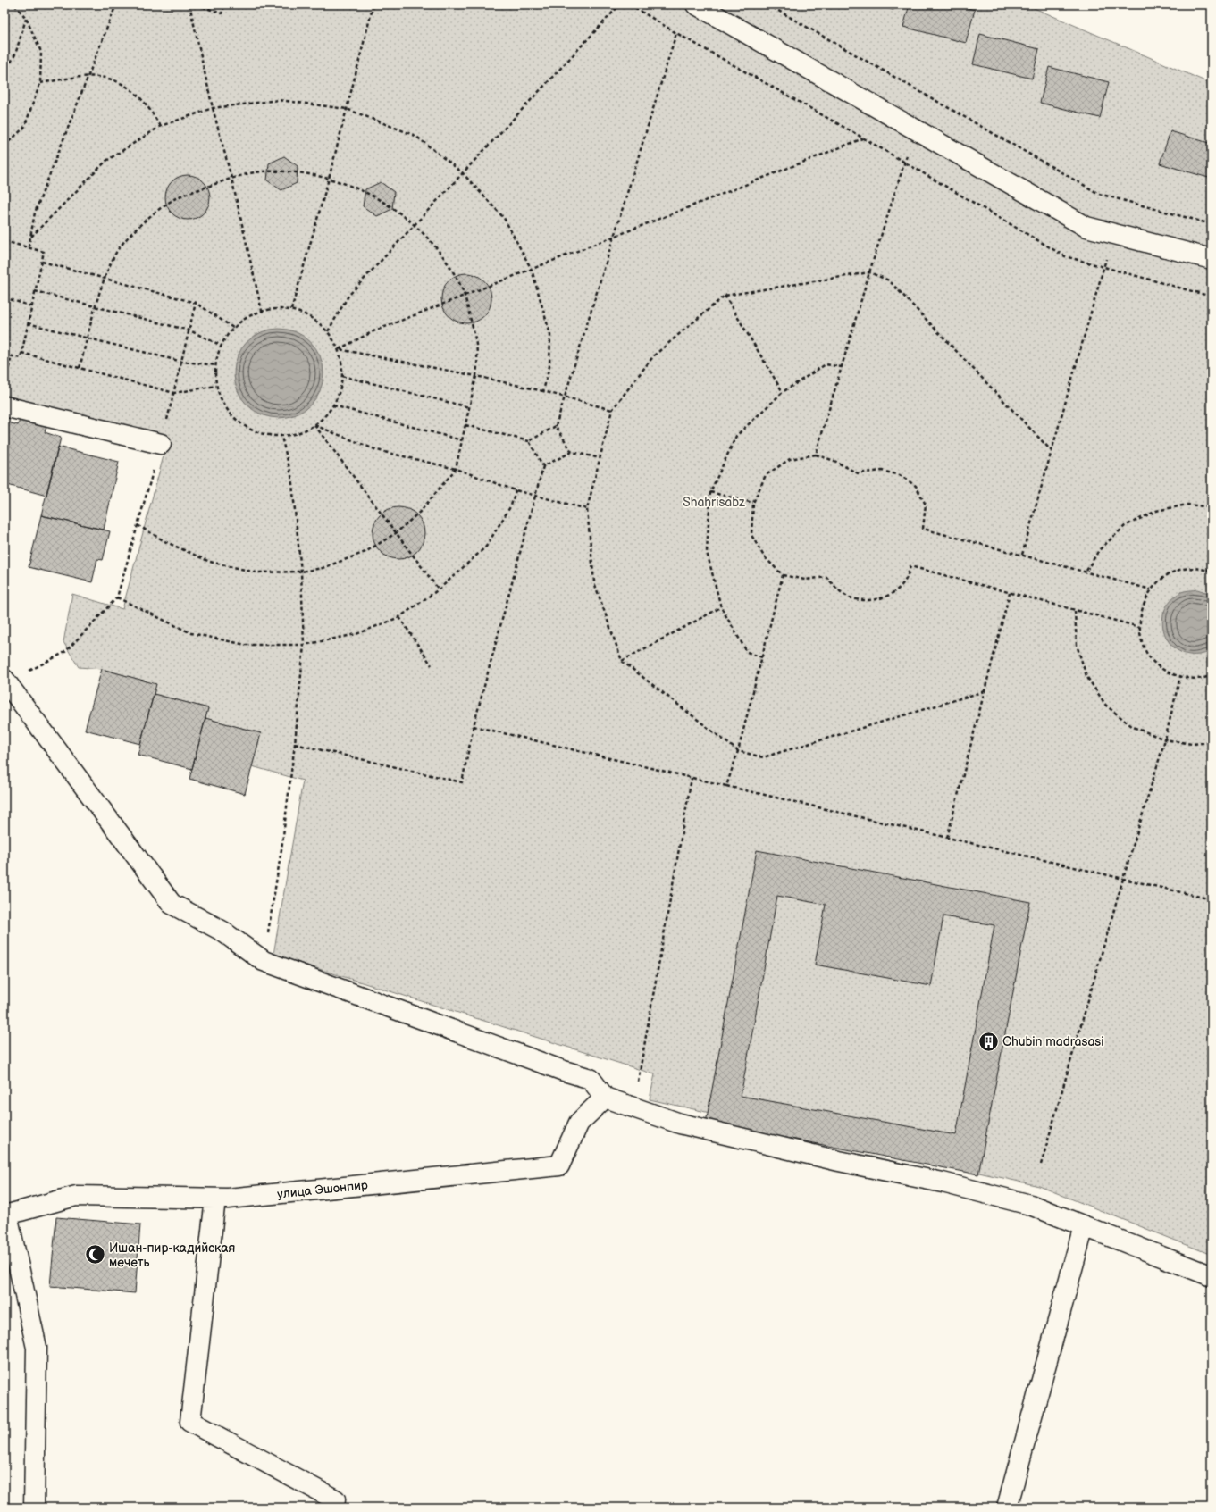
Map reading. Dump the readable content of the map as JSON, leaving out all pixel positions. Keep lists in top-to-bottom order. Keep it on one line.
{"streets":{"street":["улица Эшонпир"]},"parks":["Shahrisabz"],"places":{"building":["Chubin madrasasi"],"mosque":["Ишан-пир-кадийская мечеть"]}}
